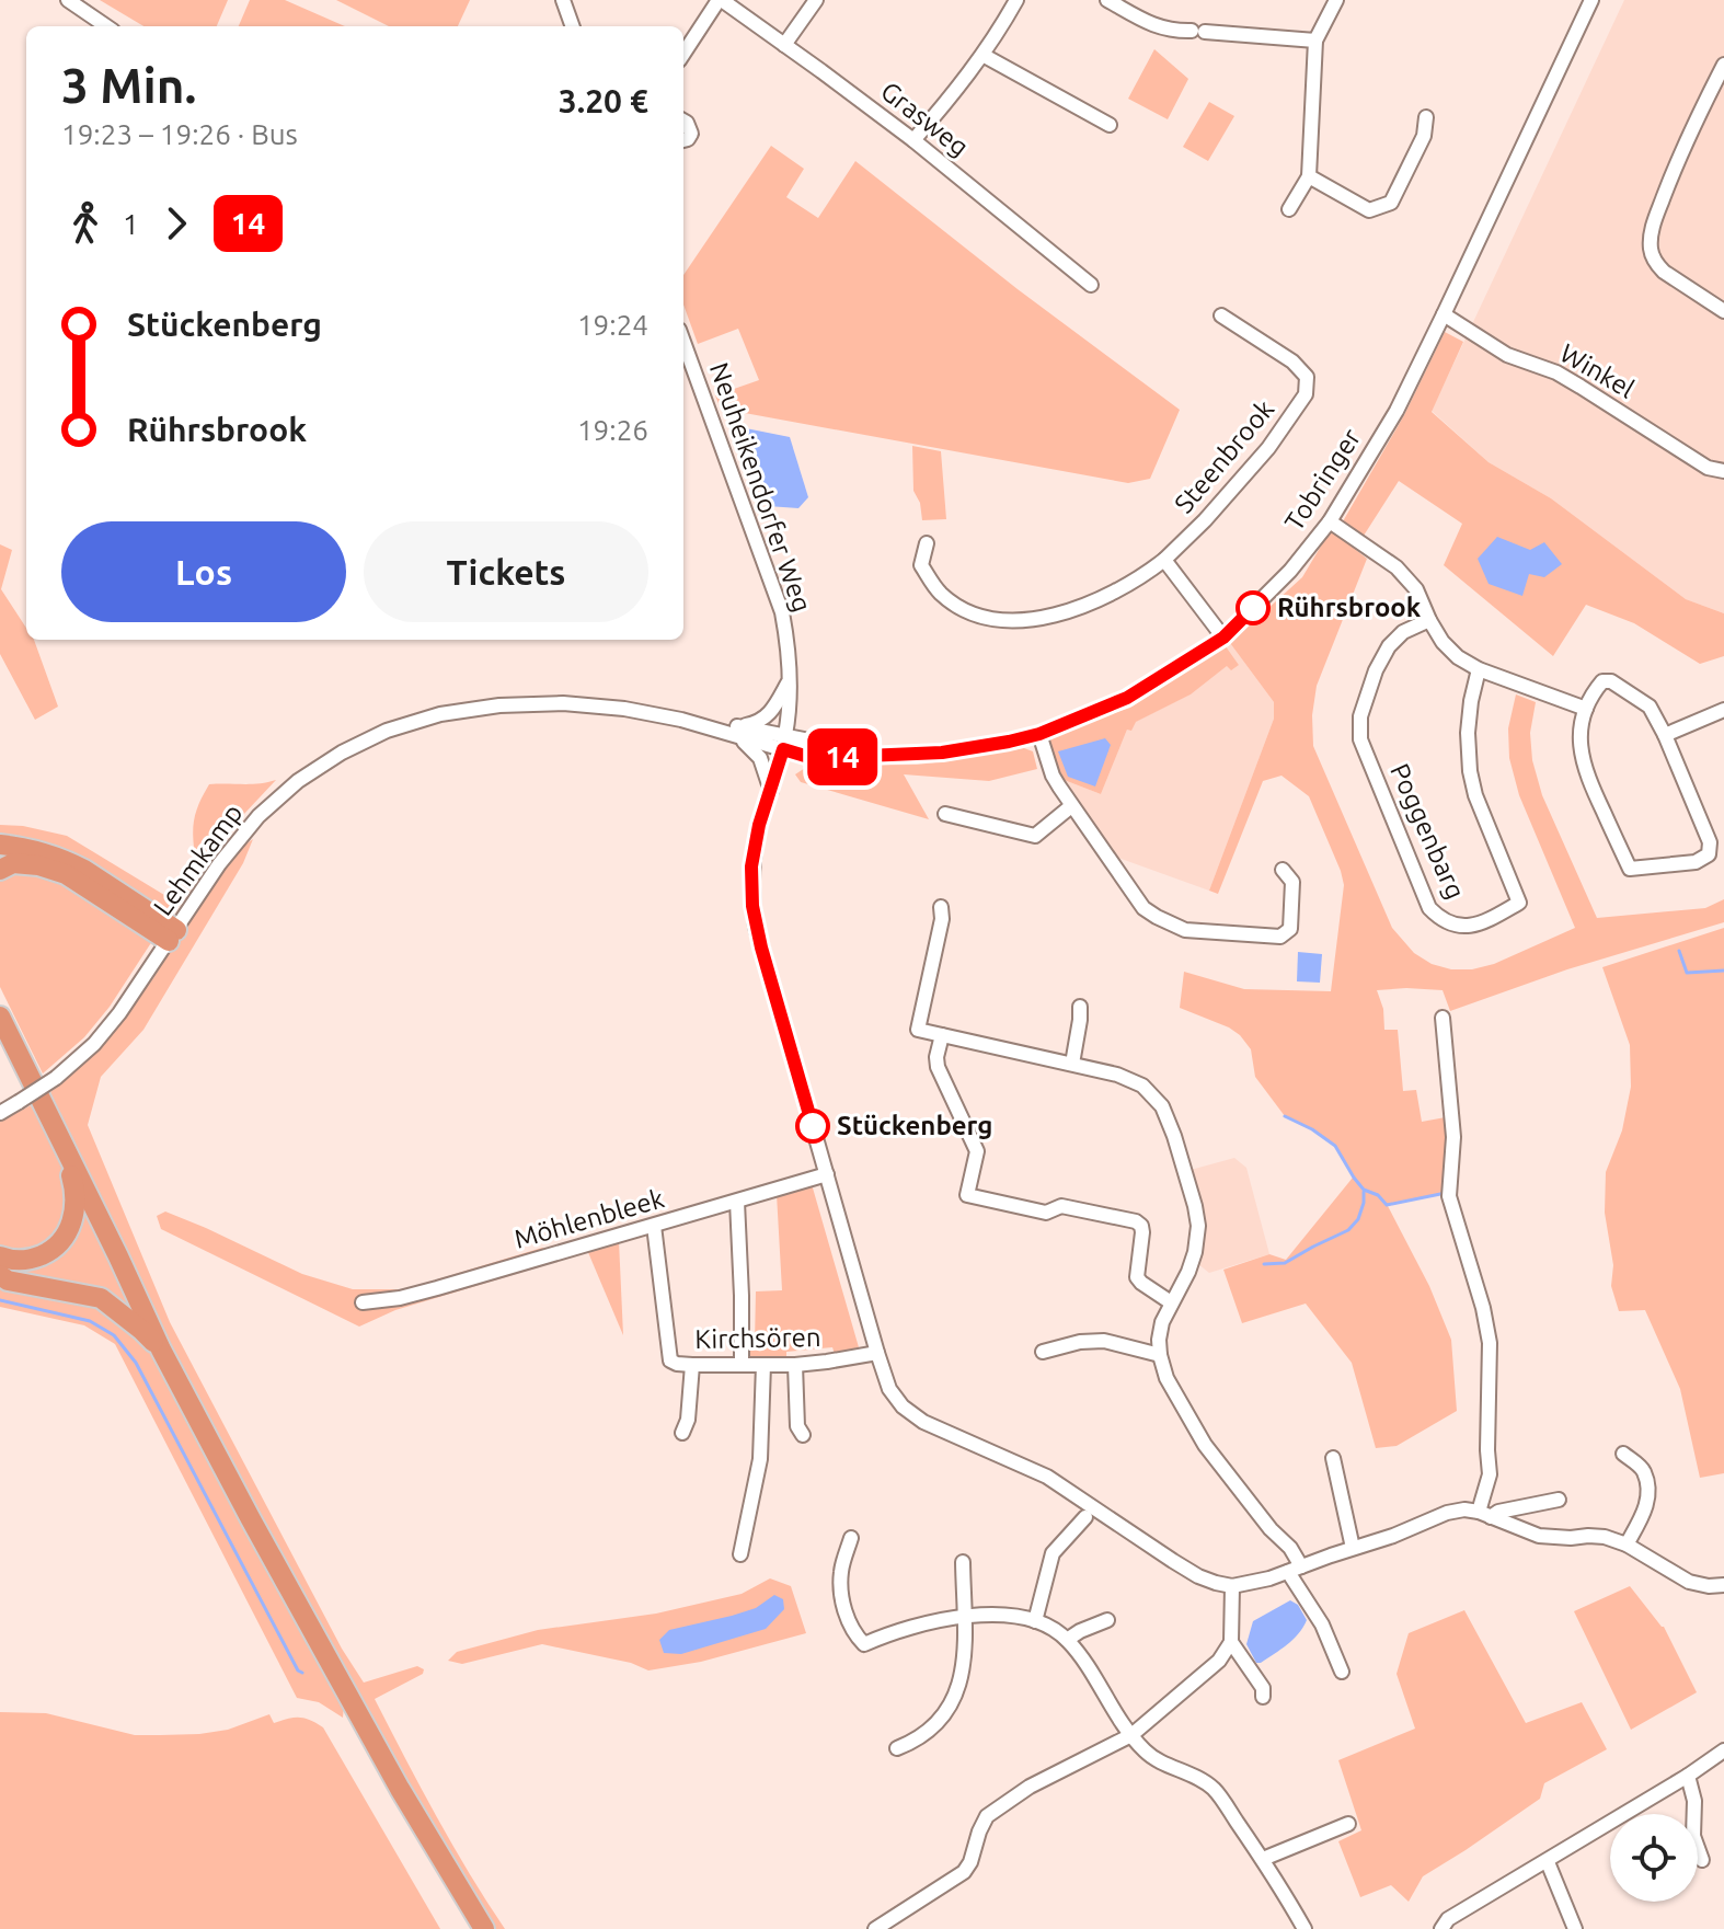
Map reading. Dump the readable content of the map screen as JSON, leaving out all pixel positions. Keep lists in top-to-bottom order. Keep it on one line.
{"streets":{"street":["Grasweg","Winkel","Steenbrook","Tobringer","Neuheikendorfer Weg","Poggenbarg","Lehmkamp","Möhlenbleek","Kirchsören"]},"crossings":[["Winkel","Tobringer"],["Tobringer","Neuheikendorfer Weg"],["Neuheikendorfer Weg","Möhlenbleek"],["Neuheikendorfer Weg","Kirchsören"],["Möhlenbleek","Kirchsören"]],"places":["Rührsbrook","Stückenberg"],"lines":["bus line 14"],"page":{"on_map":"14","heading":["3 Min.","19:23 – 19:26 · Bus","3.20 €"],"legs":["1","14"],"list":[{"name":"Stückenberg","value":"19:24"},{"name":"Rührsbrook","value":"19:26"}],"buttons":["Los","Tickets"]}}
